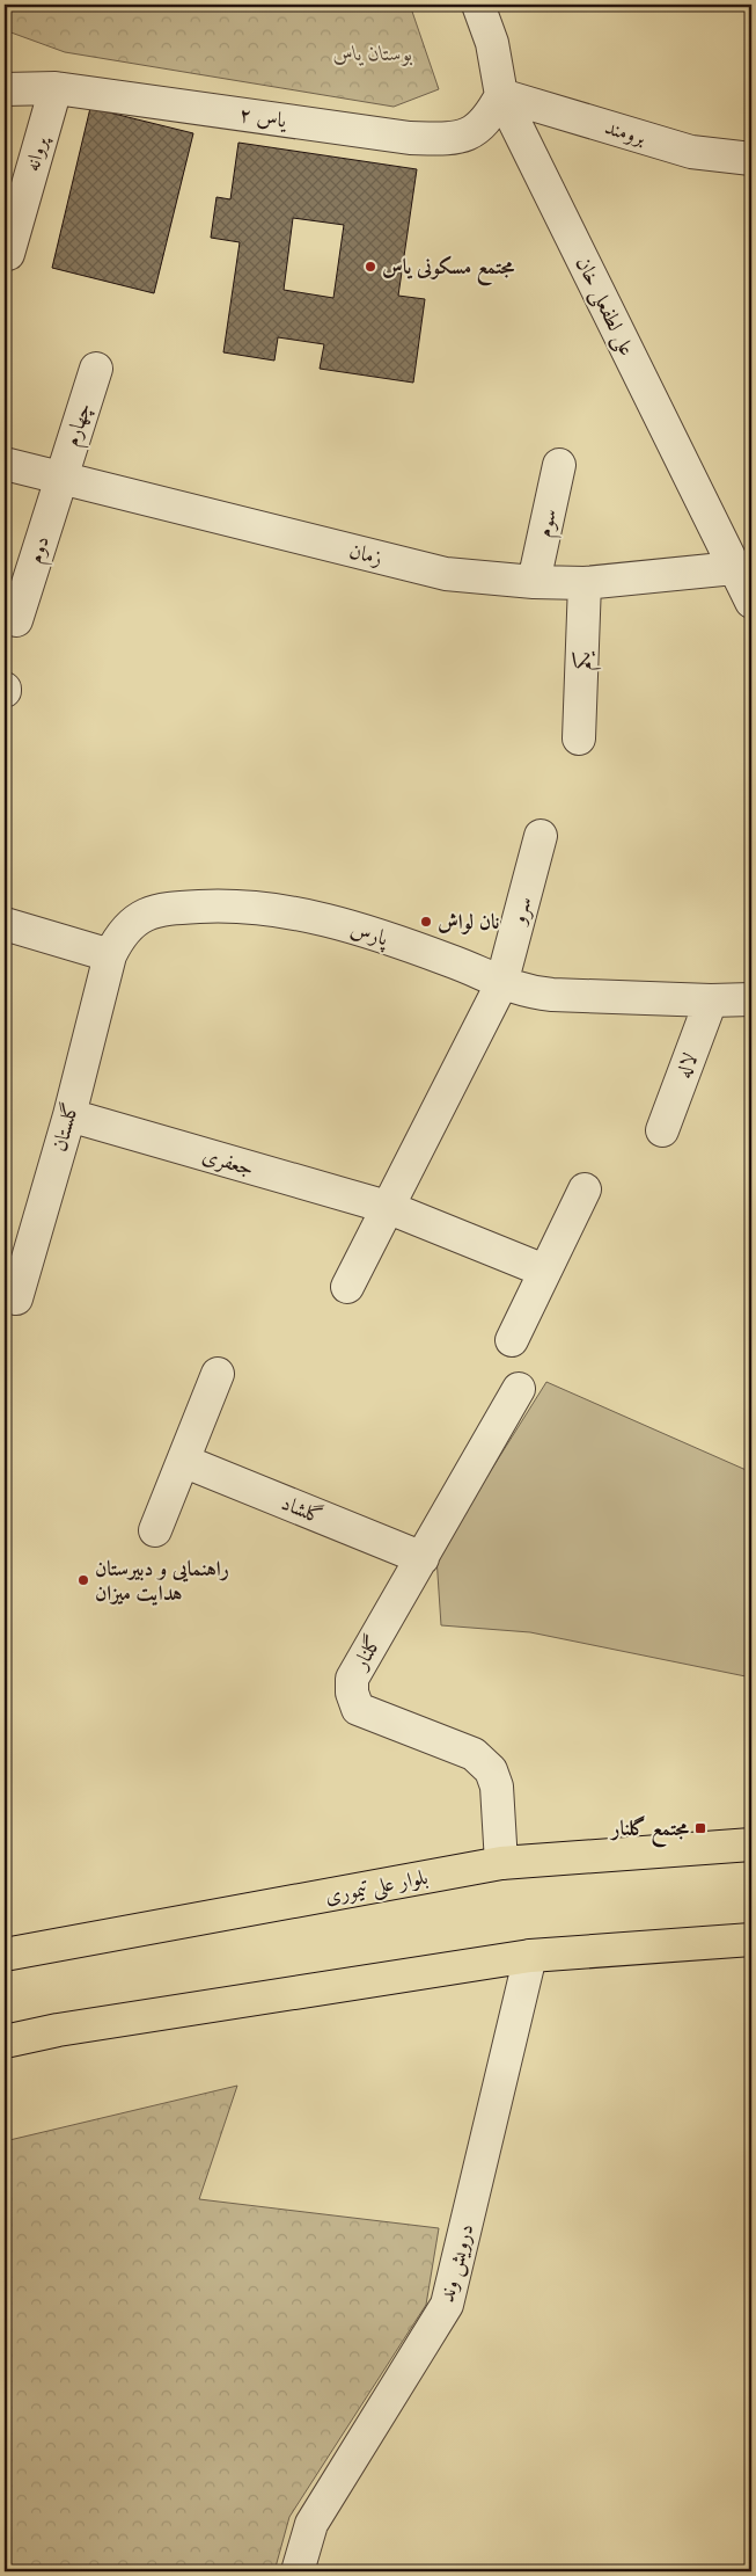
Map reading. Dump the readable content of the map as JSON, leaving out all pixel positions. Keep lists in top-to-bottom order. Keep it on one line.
{"streets":{"main road":["بلوار علی تیموری"],"street":["یاس ۲","برومند","پروانه","علی لطفعلی خان","چهارم","سوم","دوم","زمان","یکم","سرو","پارس","لاله","گلستان","جعفری","گلشاد","گلنار","درویش‌ وند"]},"crossings":[["یاس ۲","برومند"],["یاس ۲","پروانه"],["یاس ۲","علی لطفعلی خان"],["برومند","علی لطفعلی خان"],["علی لطفعلی خان","زمان"],["چهارم","دوم"],["چهارم","زمان"],["سوم","زمان"],["دوم","زمان"],["زمان","یکم"],["سرو","پارس"],["پارس","لاله"],["پارس","گلستان"],["گلستان","جعفری"],["گلشاد","گلنار"],["گلنار","بلوار علی تیموری"]],"parks":["بوستان یاس"],"places":{"other":["مجتمع مسکونی یاس","نان لواش","راهنمایی و دبیرستان هدایت میزان"],"transit":["مجتمع گلنار"]}}
